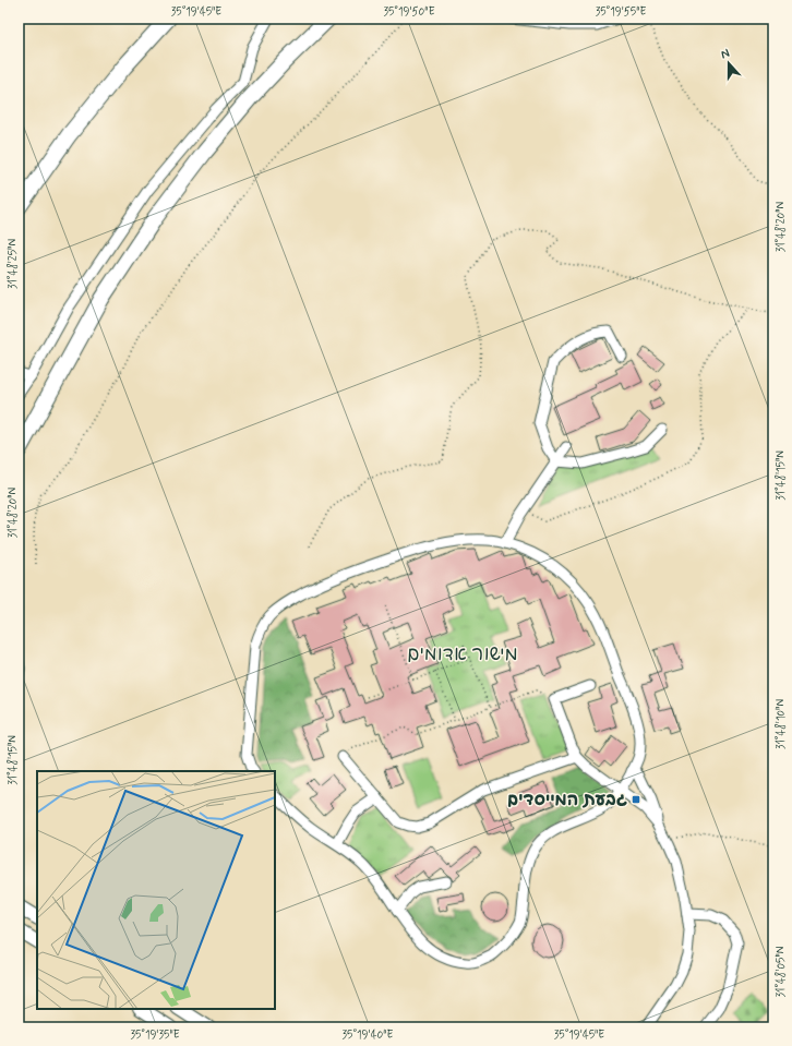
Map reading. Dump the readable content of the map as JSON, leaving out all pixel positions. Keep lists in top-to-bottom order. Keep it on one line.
{"districts":["מישור אדומים"],"places":{"transit":["גבעת המייסדים"]},"north":"top","coordinates":["35°19'45\"E","35°19'50\"E","35°19'55\"E","31°48'20\"N","31°48'25\"N","31°48'15\"N","31°48'10\"N","31°48'05\"N","35°19'35\"E","35°19'40\"E"]}
